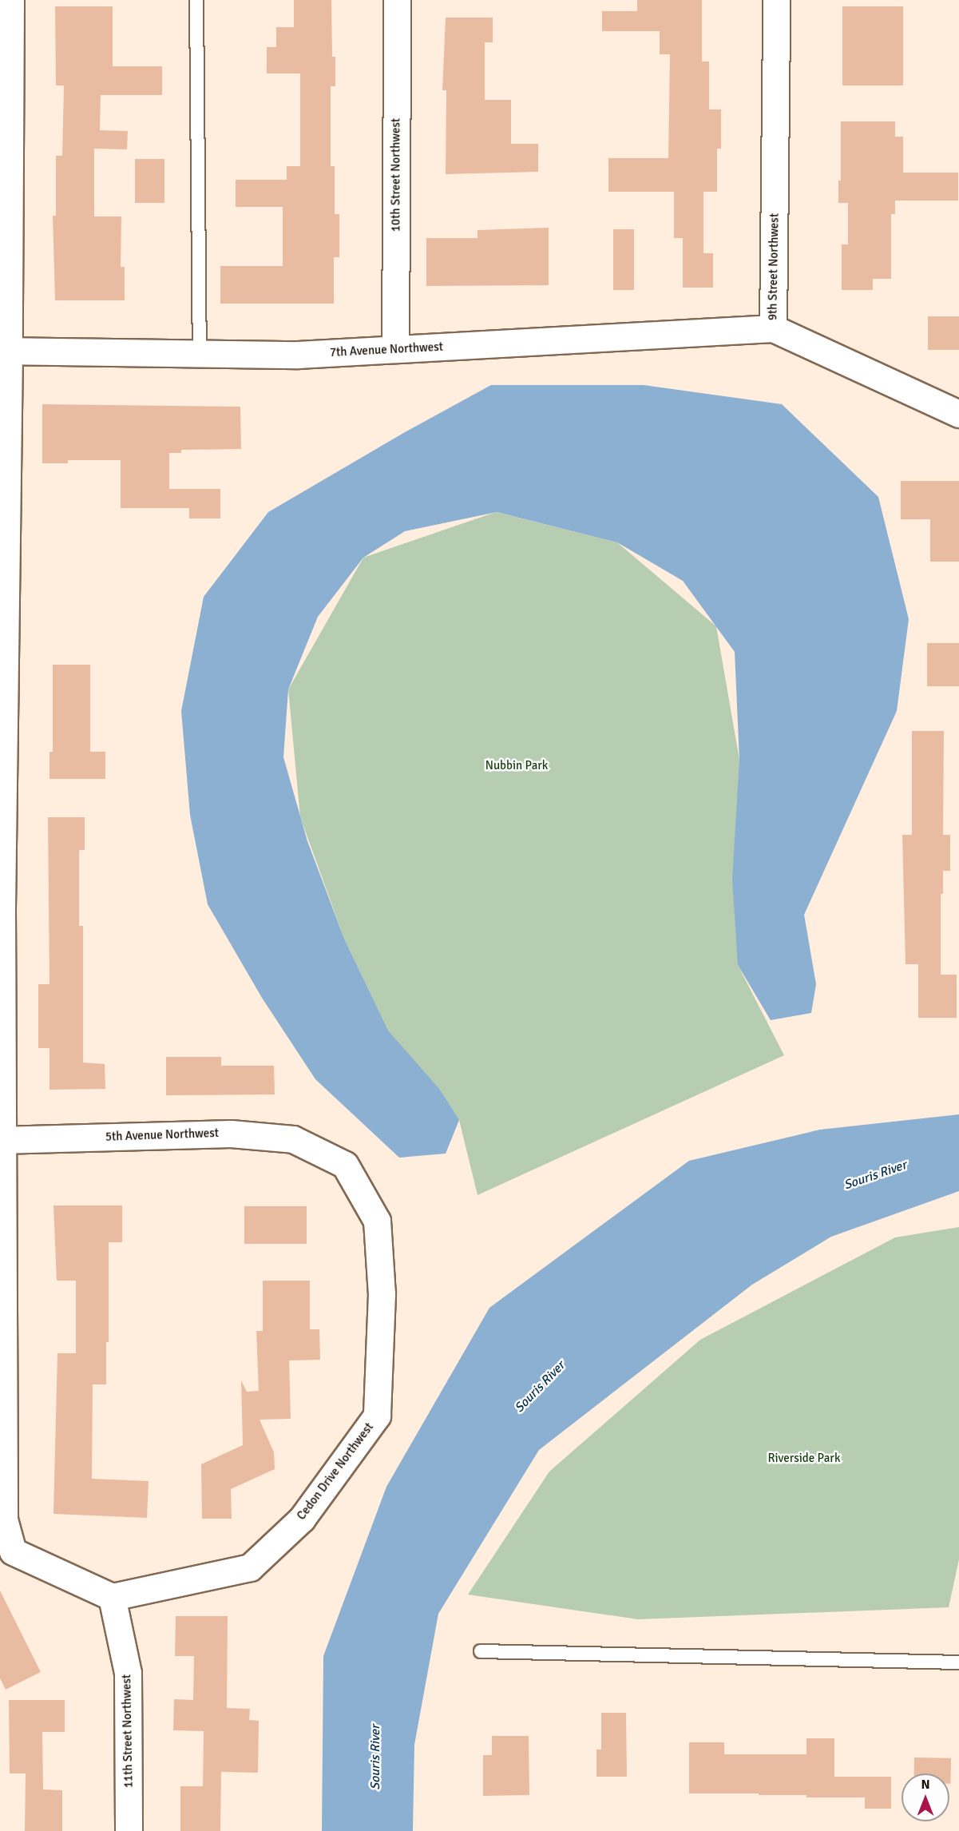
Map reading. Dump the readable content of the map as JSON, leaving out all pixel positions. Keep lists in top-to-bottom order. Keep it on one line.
{"streets":{"street":["10th Street Northwest","9th Street Northwest","7th Avenue Northwest","5th Avenue Northwest","Cedon Drive Northwest","11th Street Northwest"]},"crossings":[["10th Street Northwest","7th Avenue Northwest"],["9th Street Northwest","7th Avenue Northwest"],["5th Avenue Northwest","Cedon Drive Northwest"],["Cedon Drive Northwest","11th Street Northwest"]],"water":["Souris River"],"parks":["Nubbin Park","Riverside Park"],"north":"top"}
